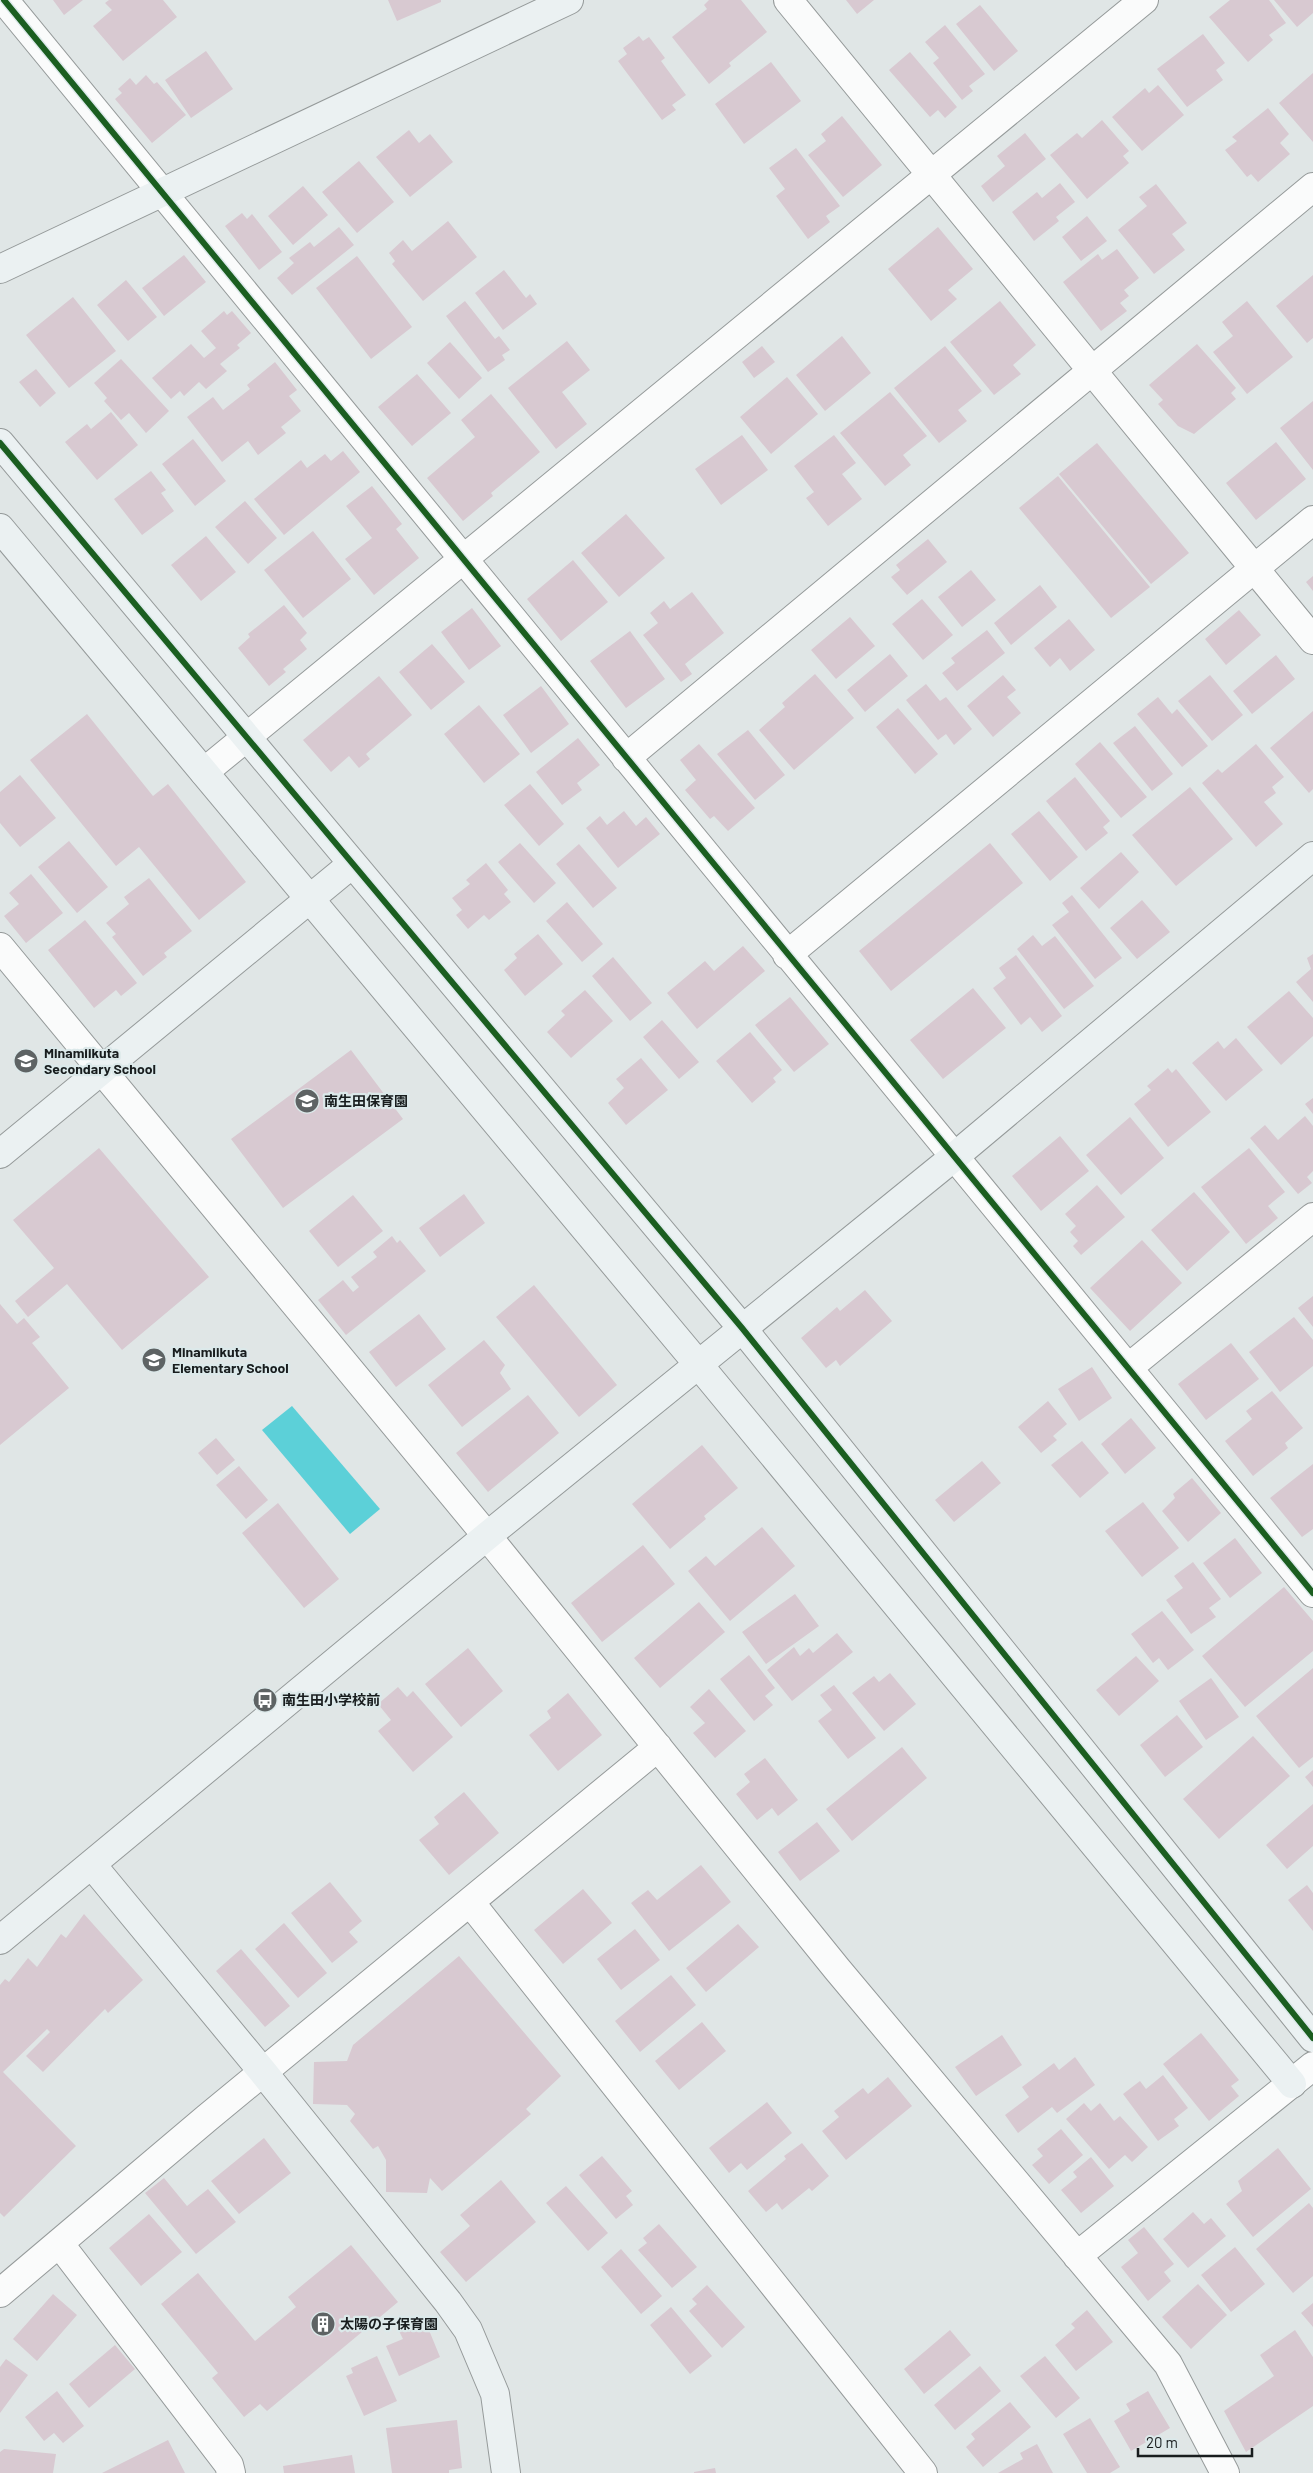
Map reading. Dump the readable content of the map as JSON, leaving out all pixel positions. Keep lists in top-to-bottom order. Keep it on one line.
{"places":{"school or university":["Minamiikuta Secondary School","南生田保育園","Minamiikuta Elementary School"],"bus stop":["南生田小学校前"],"building":["太陽の子保育園"]},"scale_bar":"20 m"}
